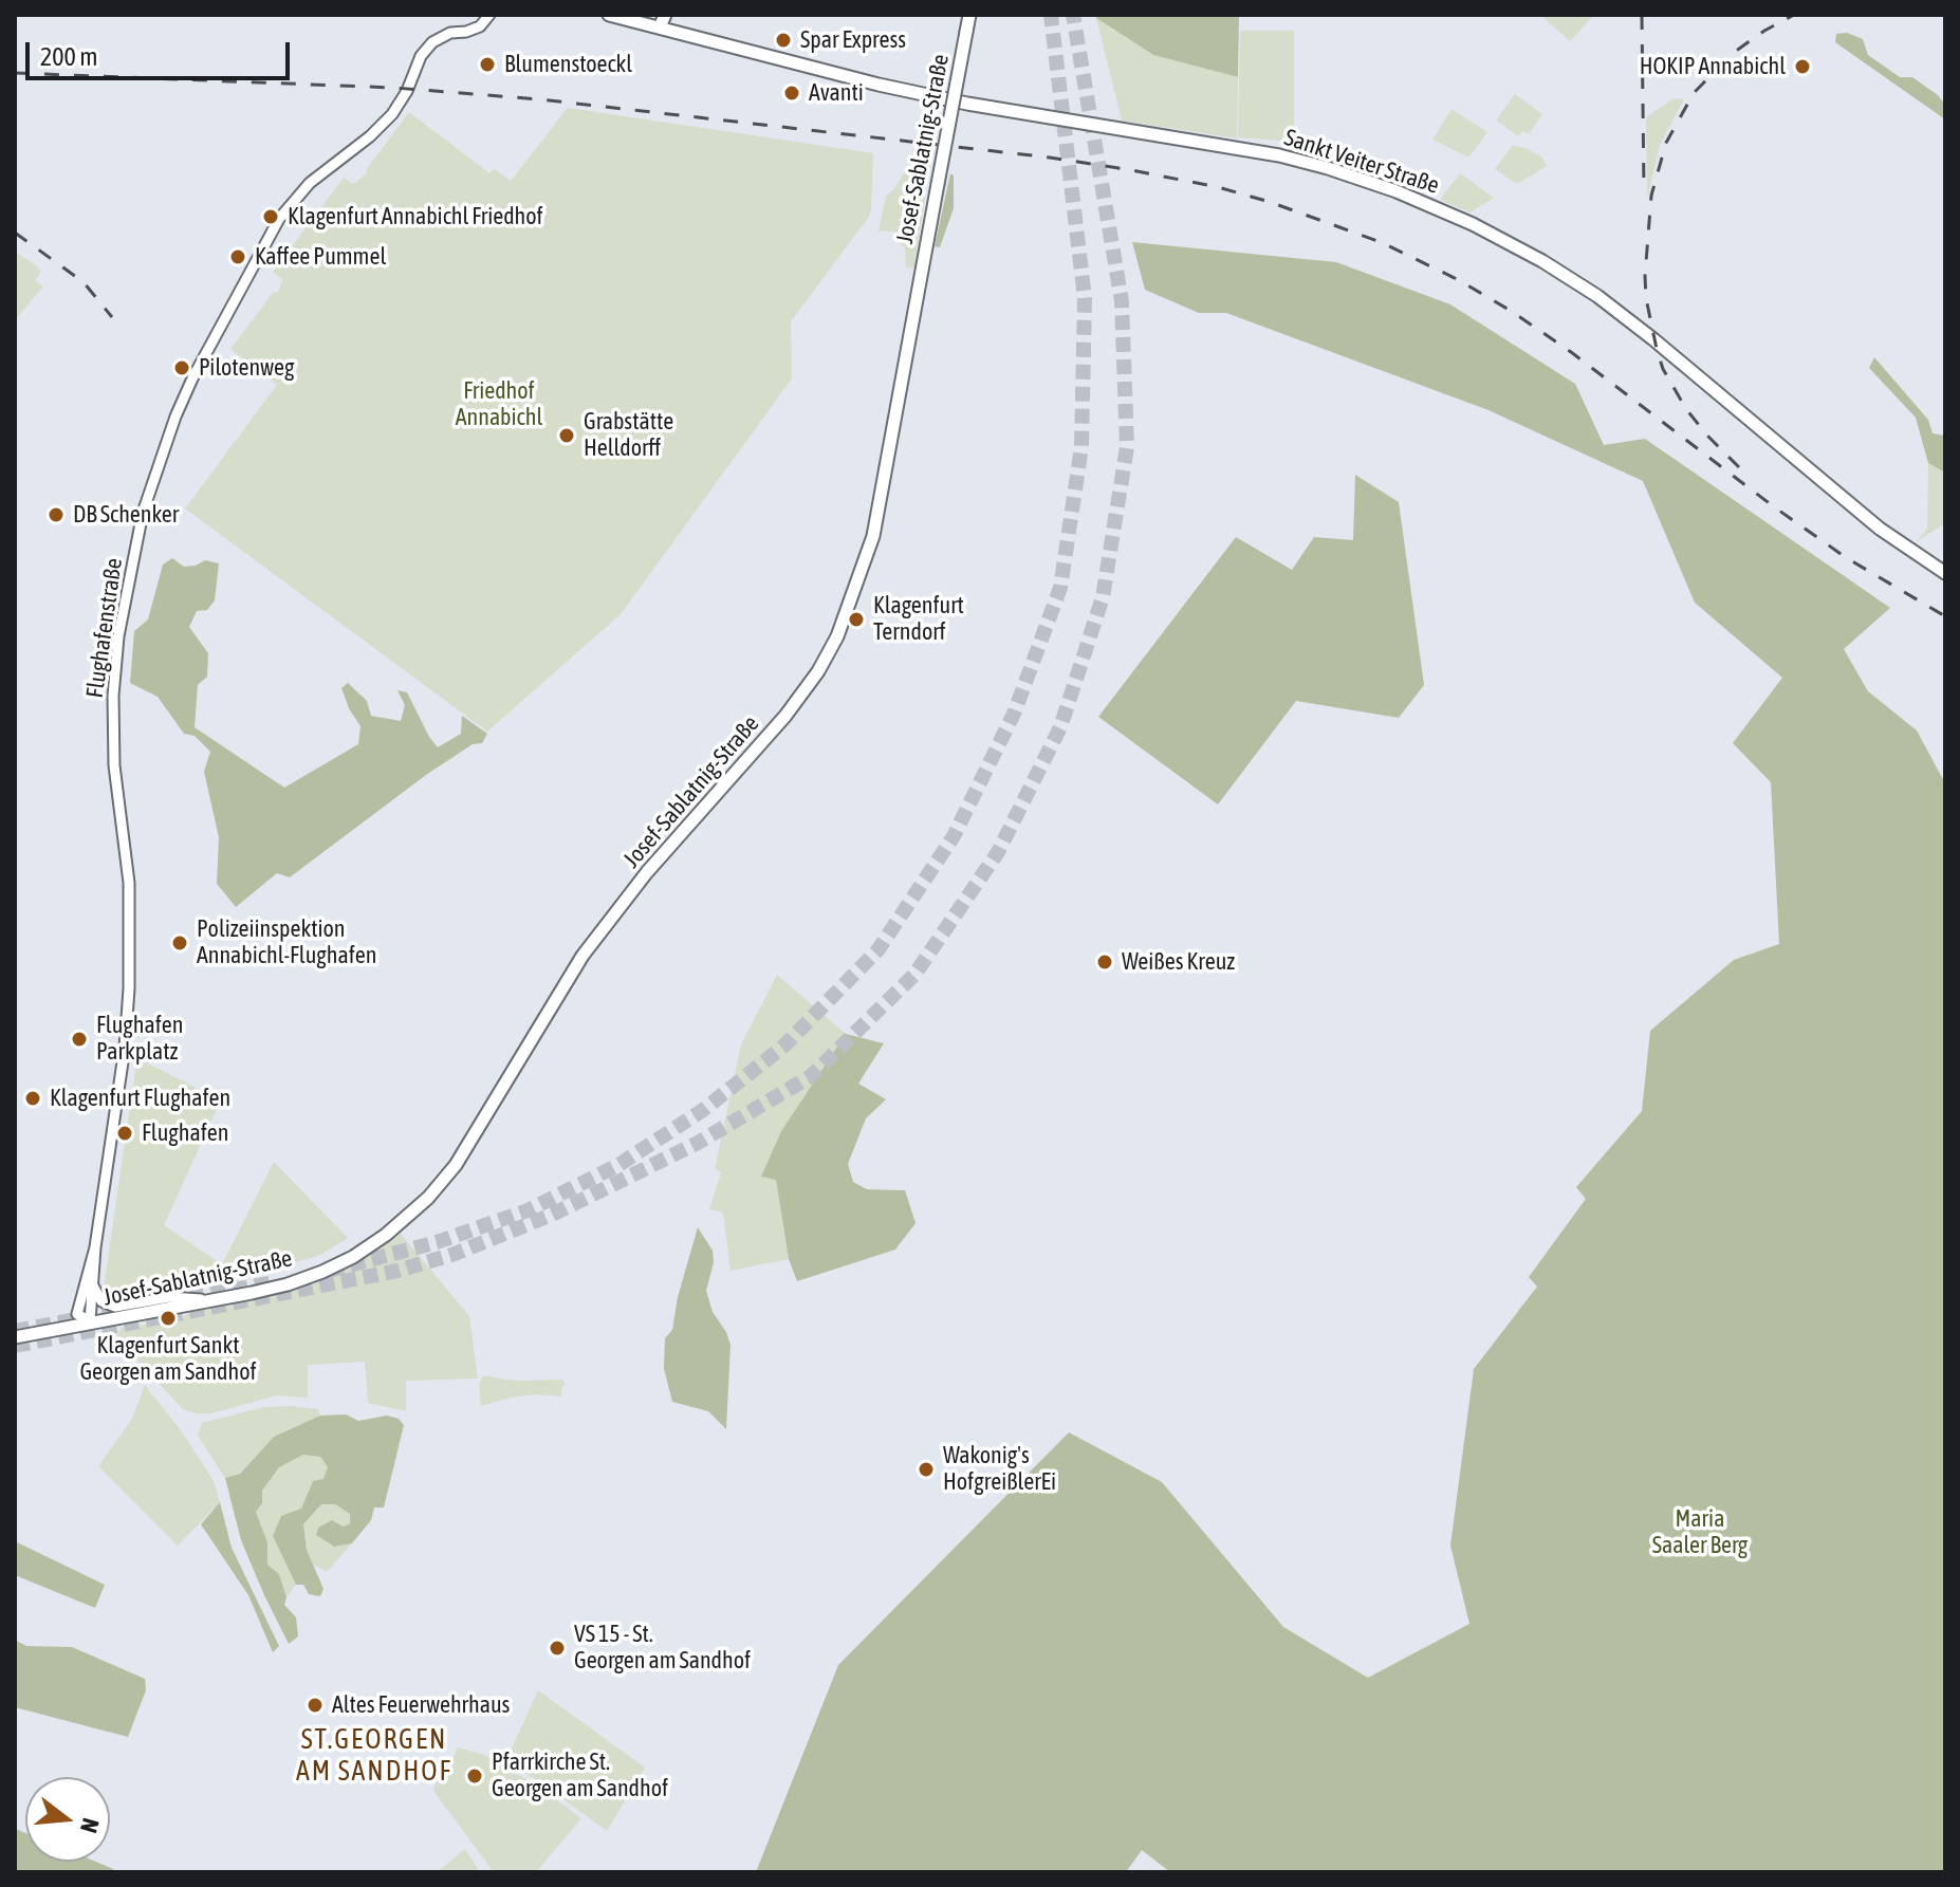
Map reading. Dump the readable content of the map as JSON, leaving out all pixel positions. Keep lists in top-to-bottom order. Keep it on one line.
{"streets":{"main road":["Josef-Sablatnig-Straße","Sankt Veiter Straße"],"street":["Flughafenstraße"]},"crossings":[["Josef-Sablatnig-Straße","Flughafenstraße"]],"districts":["ST.GEORGEN AM SANDHOF"],"parks":["Friedhof Annabichl","Maria Saaler Berg"],"places":["Spar Express","Blumenstoeckl","HOKIP Annabichl","Avanti","Klagenfurt Annabichl Friedhof","Kaffee Pummel","Pilotenweg","Grabstätte Helldorff","DB Schenker","Klagenfurt Terndorf","Polizeiinspektion Annabichl-Flughafen","Weißes Kreuz","Flughafen Parkplatz","Klagenfurt Flughafen","Flughafen","Klagenfurt Sankt Georgen am Sandhof","Wakonig's HofgreißlerEi","VS 15 - St. Georgen am Sandhof","Altes Feuerwehrhaus","Pfarrkirche St. Georgen am Sandhof"],"scale_bar":"200 m","north":"right"}
